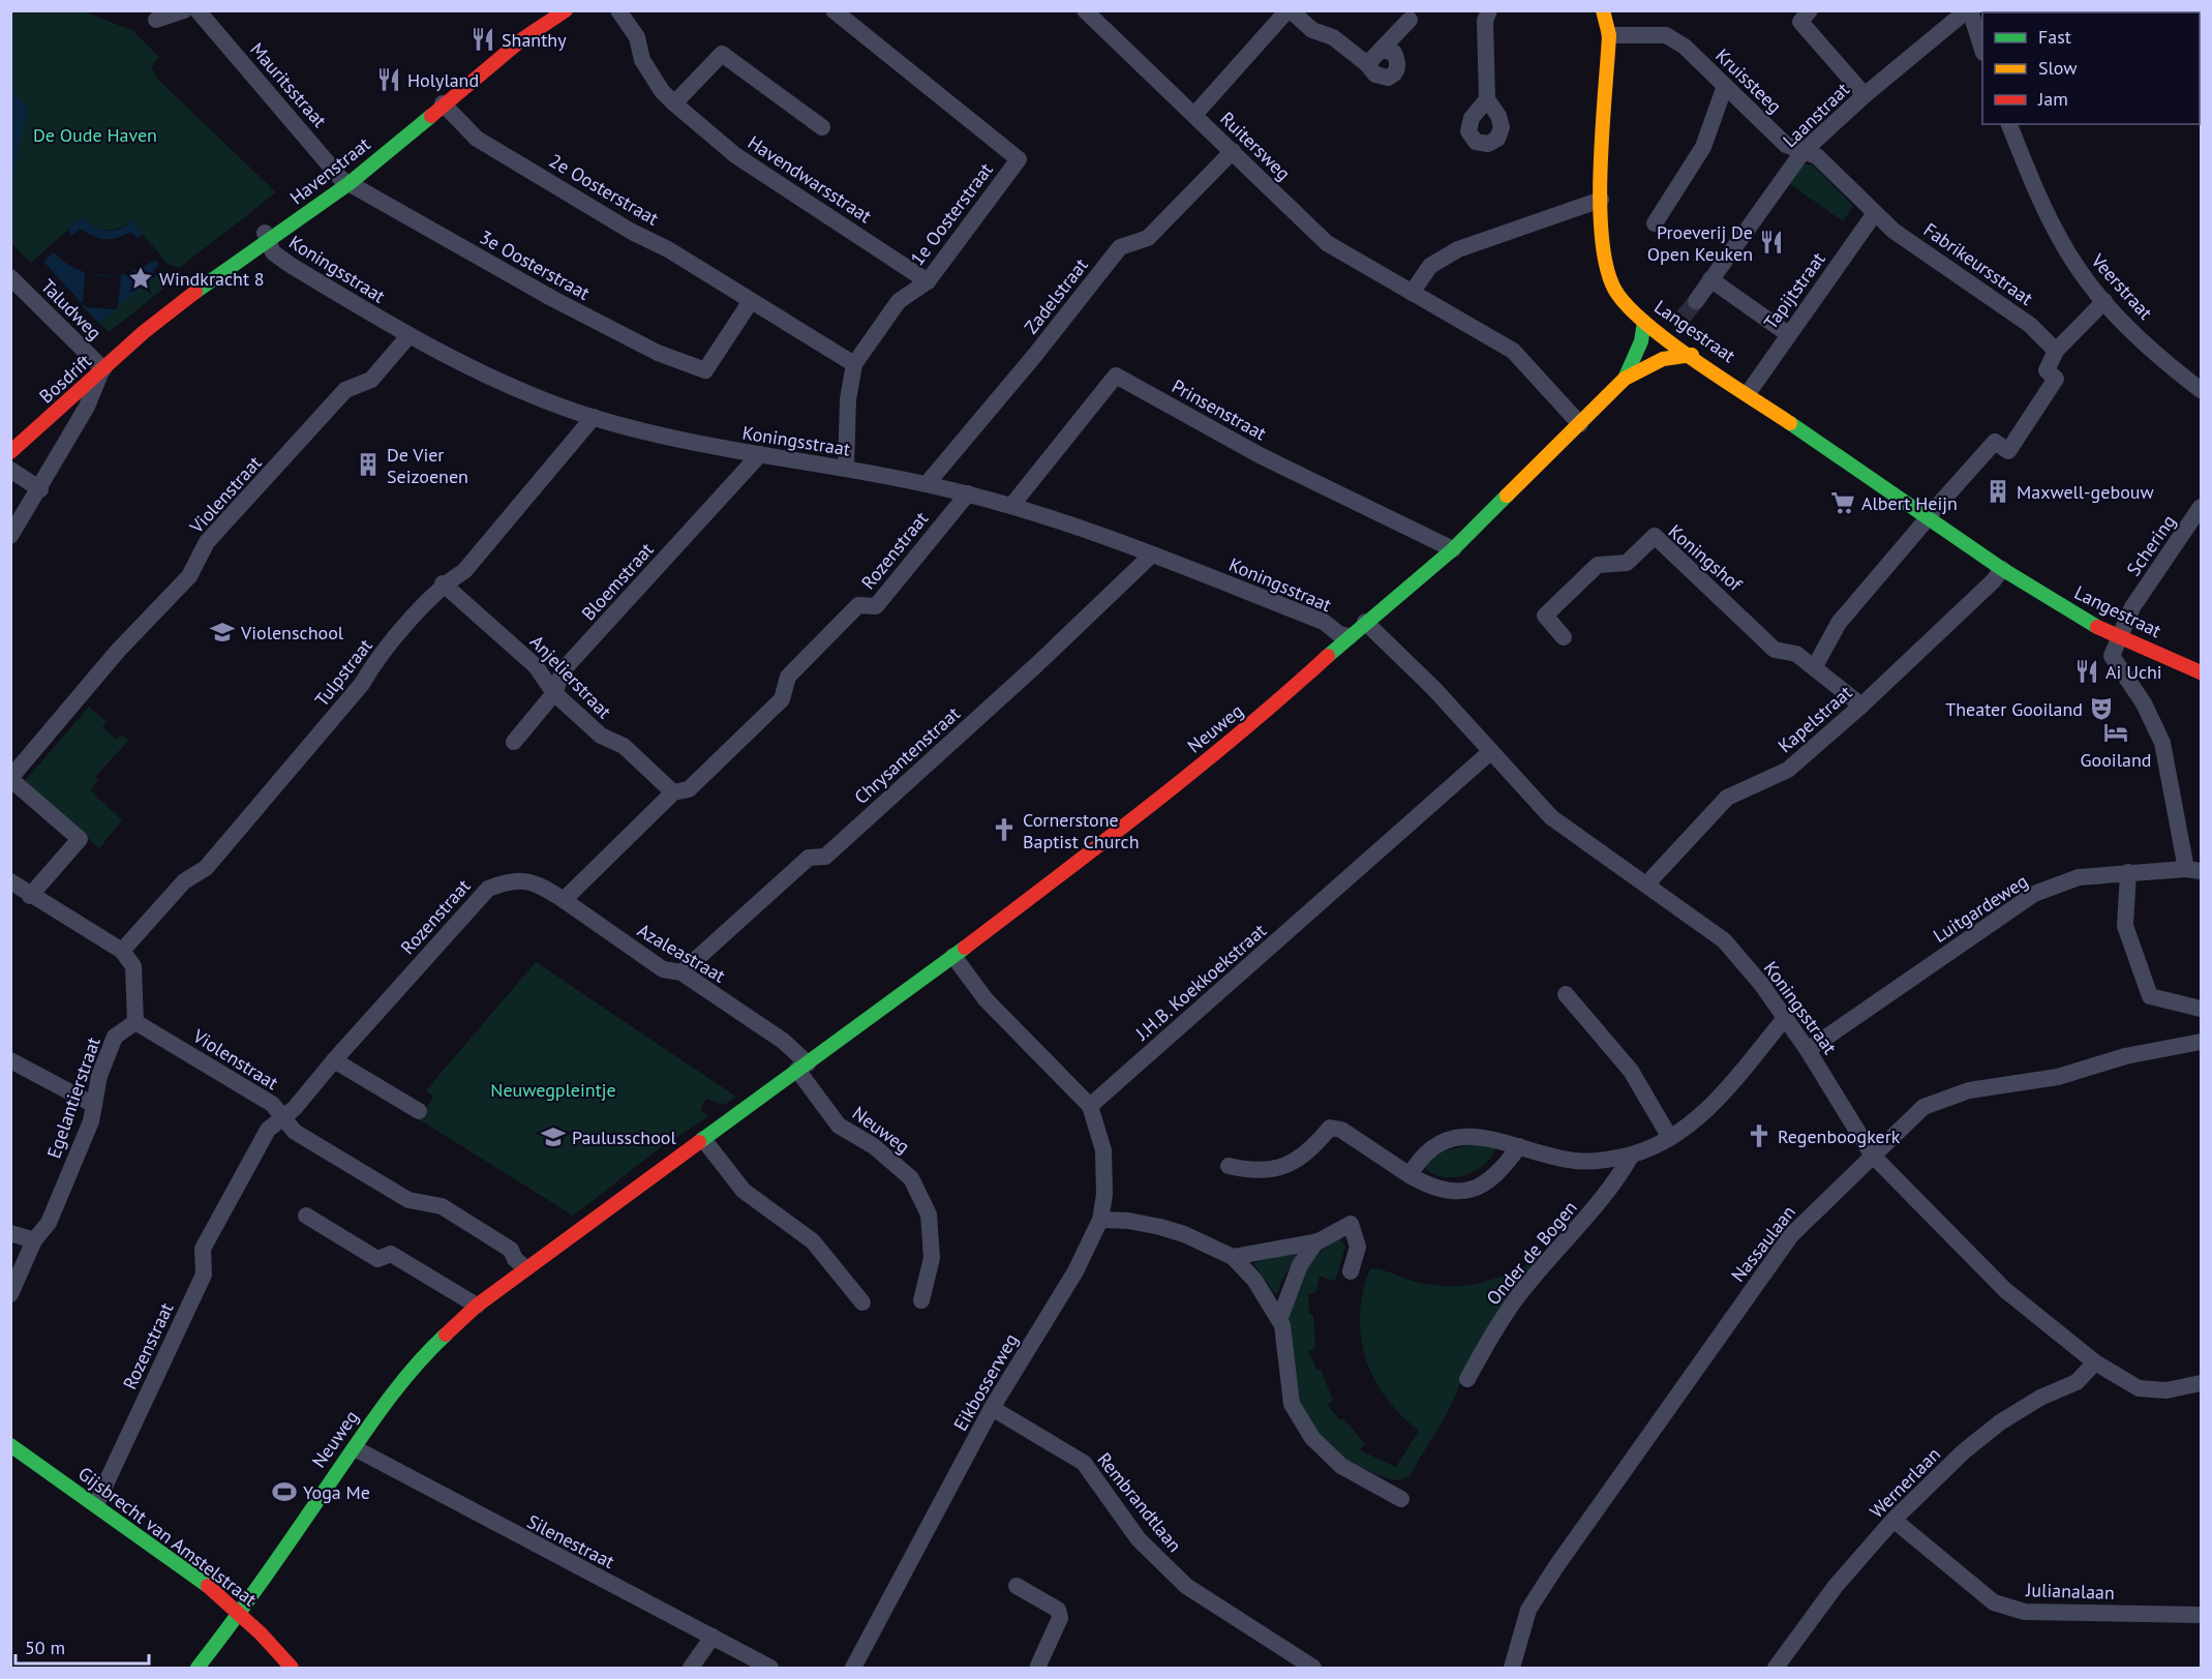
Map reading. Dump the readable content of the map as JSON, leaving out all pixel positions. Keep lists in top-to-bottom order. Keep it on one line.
{"streets":{"street":["Kruissteeg","Mauritsstraat","Laanstraat","Ruitersweg","Havenstraat","Havendwarsstraat","2e Oosterstraat","1e Oosterstraat","Fabrikeursstraat","3e Oosterstraat","Koningsstraat","Veerstraat","Tapijtstraat","Zadelstraat","Taludweg","Langestraat","Bosdrift","Prinsenstraat","Violenstraat","Schering","Rozenstraat","Koningshof","Bloemstraat","Tulpstraat","Anjelierstraat","Kapelstraat","Neuweg","Chrysantenstraat","Luitgardeweg","Azaleastraat","J.H.B. Koekkoekstraat","Egelantierstraat","Nassaulaan","Onder de Bogen","Eikbosserweg","Wernerlaan","Rembrandtlaan","Gijsbrecht van Amstelstraat","Silenestraat","Julianalaan"]},"crossings":[["Kruissteeg","Laanstraat"],["Kruissteeg","Fabrikeursstraat"],["Kruissteeg","Tapijtstraat"],["Kruissteeg","Langestraat"],["Mauritsstraat","Havenstraat"],["Mauritsstraat","3e Oosterstraat"],["Ruitersweg","Zadelstraat"],["Ruitersweg","Neuweg"],["Havenstraat","2e Oosterstraat"],["Havenstraat","3e Oosterstraat"],["Havenstraat","Koningsstraat"],["Havenstraat","Taludweg"],["Havenstraat","Bosdrift"],["Havendwarsstraat","1e Oosterstraat"],["2e Oosterstraat","1e Oosterstraat"],["2e Oosterstraat","3e Oosterstraat"],["1e Oosterstraat","Koningsstraat"],["Fabrikeursstraat","Tapijtstraat"],["Koningsstraat","Zadelstraat"],["Koningsstraat","Prinsenstraat"],["Koningsstraat","Violenstraat"],["Koningsstraat","Rozenstraat"],["Koningsstraat","Bloemstraat"],["Koningsstraat","Tulpstraat"],["Koningsstraat","Kapelstraat"],["Koningsstraat","Neuweg"],["Koningsstraat","Chrysantenstraat"],["Koningsstraat","Luitgardeweg"],["Koningsstraat","J.H.B. Koekkoekstraat"],["Koningsstraat","Nassaulaan"],["Koningsstraat","Wernerlaan"],["Tapijtstraat","Langestraat"],["Taludweg","Bosdrift"],["Langestraat","Schering"],["Langestraat","Kapelstraat"],["Langestraat","Neuweg"],["Prinsenstraat","Neuweg"],["Violenstraat","Rozenstraat"],["Violenstraat","Neuweg"],["Violenstraat","Egelantierstraat"],["Rozenstraat","Anjelierstraat"],["Rozenstraat","Azaleastraat"],["Rozenstraat","Gijsbrecht van Amstelstraat"],["Koningshof","Kapelstraat"],["Bloemstraat","Anjelierstraat"],["Tulpstraat","Anjelierstraat"],["Neuweg","Azaleastraat"],["Neuweg","Gijsbrecht van Amstelstraat"],["Neuweg","Silenestraat"],["Chrysantenstraat","Azaleastraat"],["J.H.B. Koekkoekstraat","Eikbosserweg"],["Eikbosserweg","Rembrandtlaan"],["Wernerlaan","Julianalaan"]],"parks":["De Oude Haven","Neuwegpleintje"],"places":{"restaurant":["Shanthy","Holyland","Proeverij De Open Keuken","Ai Uchi"],"place":["Windkracht 8"],"building":["De Vier Seizoenen","Maxwell-gebouw"],"supermarket":["Albert Heijn"],"school or university":["Violenschool","Paulusschool"],"theatre":["Theater Gooiland"],"hotel":["Gooiland"],"church":["Cornerstone Baptist Church","Regenboogkerk"],"sports":["Yoga Me"]},"legend":["Fast","Slow","Jam"],"scale_bar":"50 m"}
